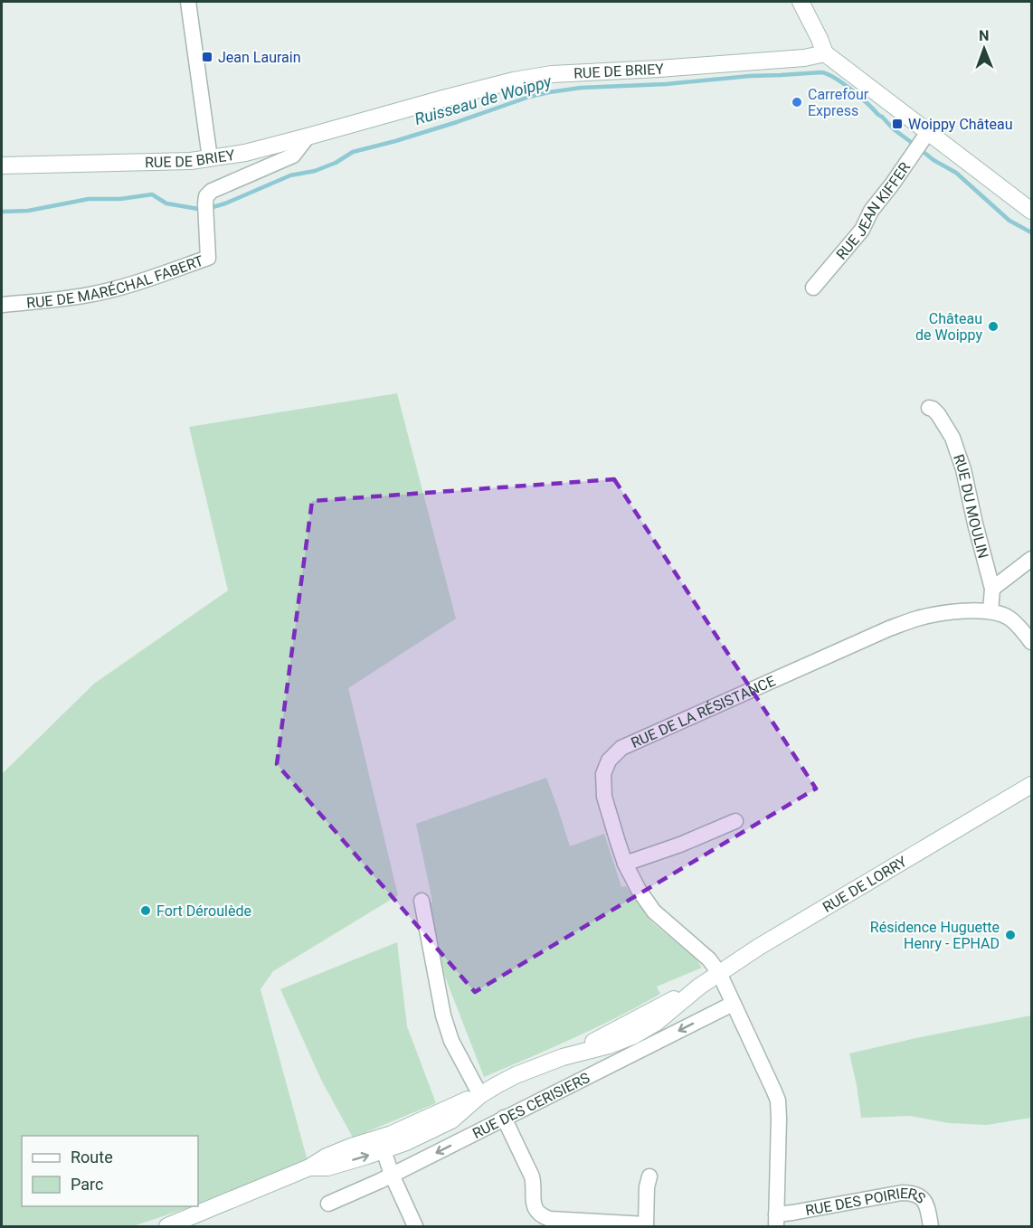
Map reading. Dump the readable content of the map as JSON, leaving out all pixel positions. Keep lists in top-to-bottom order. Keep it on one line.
{"streets":{"street":["RUE DE BRIEY","RUE JEAN KIFFER","RUE DE MARÉCHAL FABERT","RUE DU MOULIN","RUE DE LA RÉSISTANCE","RUE DE LORRY","RUE DES CERISIERS","RUE DES POIRIERS"]},"crossings":[["RUE DE BRIEY","RUE DE MARÉCHAL FABERT"],["RUE DU MOULIN","RUE DE LA RÉSISTANCE"],["RUE DE LA RÉSISTANCE","RUE DE LORRY"],["RUE DE LA RÉSISTANCE","RUE DES CERISIERS"],["RUE DE LA RÉSISTANCE","RUE DES POIRIERS"]],"one_way":["RUE DES CERISIERS"],"water":["Ruisseau de Woippy"],"places":{"transit":["Jean Laurain","Woippy Château"],"other":["Carrefour Express","Château de Woippy","Fort Déroulède","Résidence Huguette Henry - EPHAD"]},"legend":["Route","Parc"],"north":"top"}
